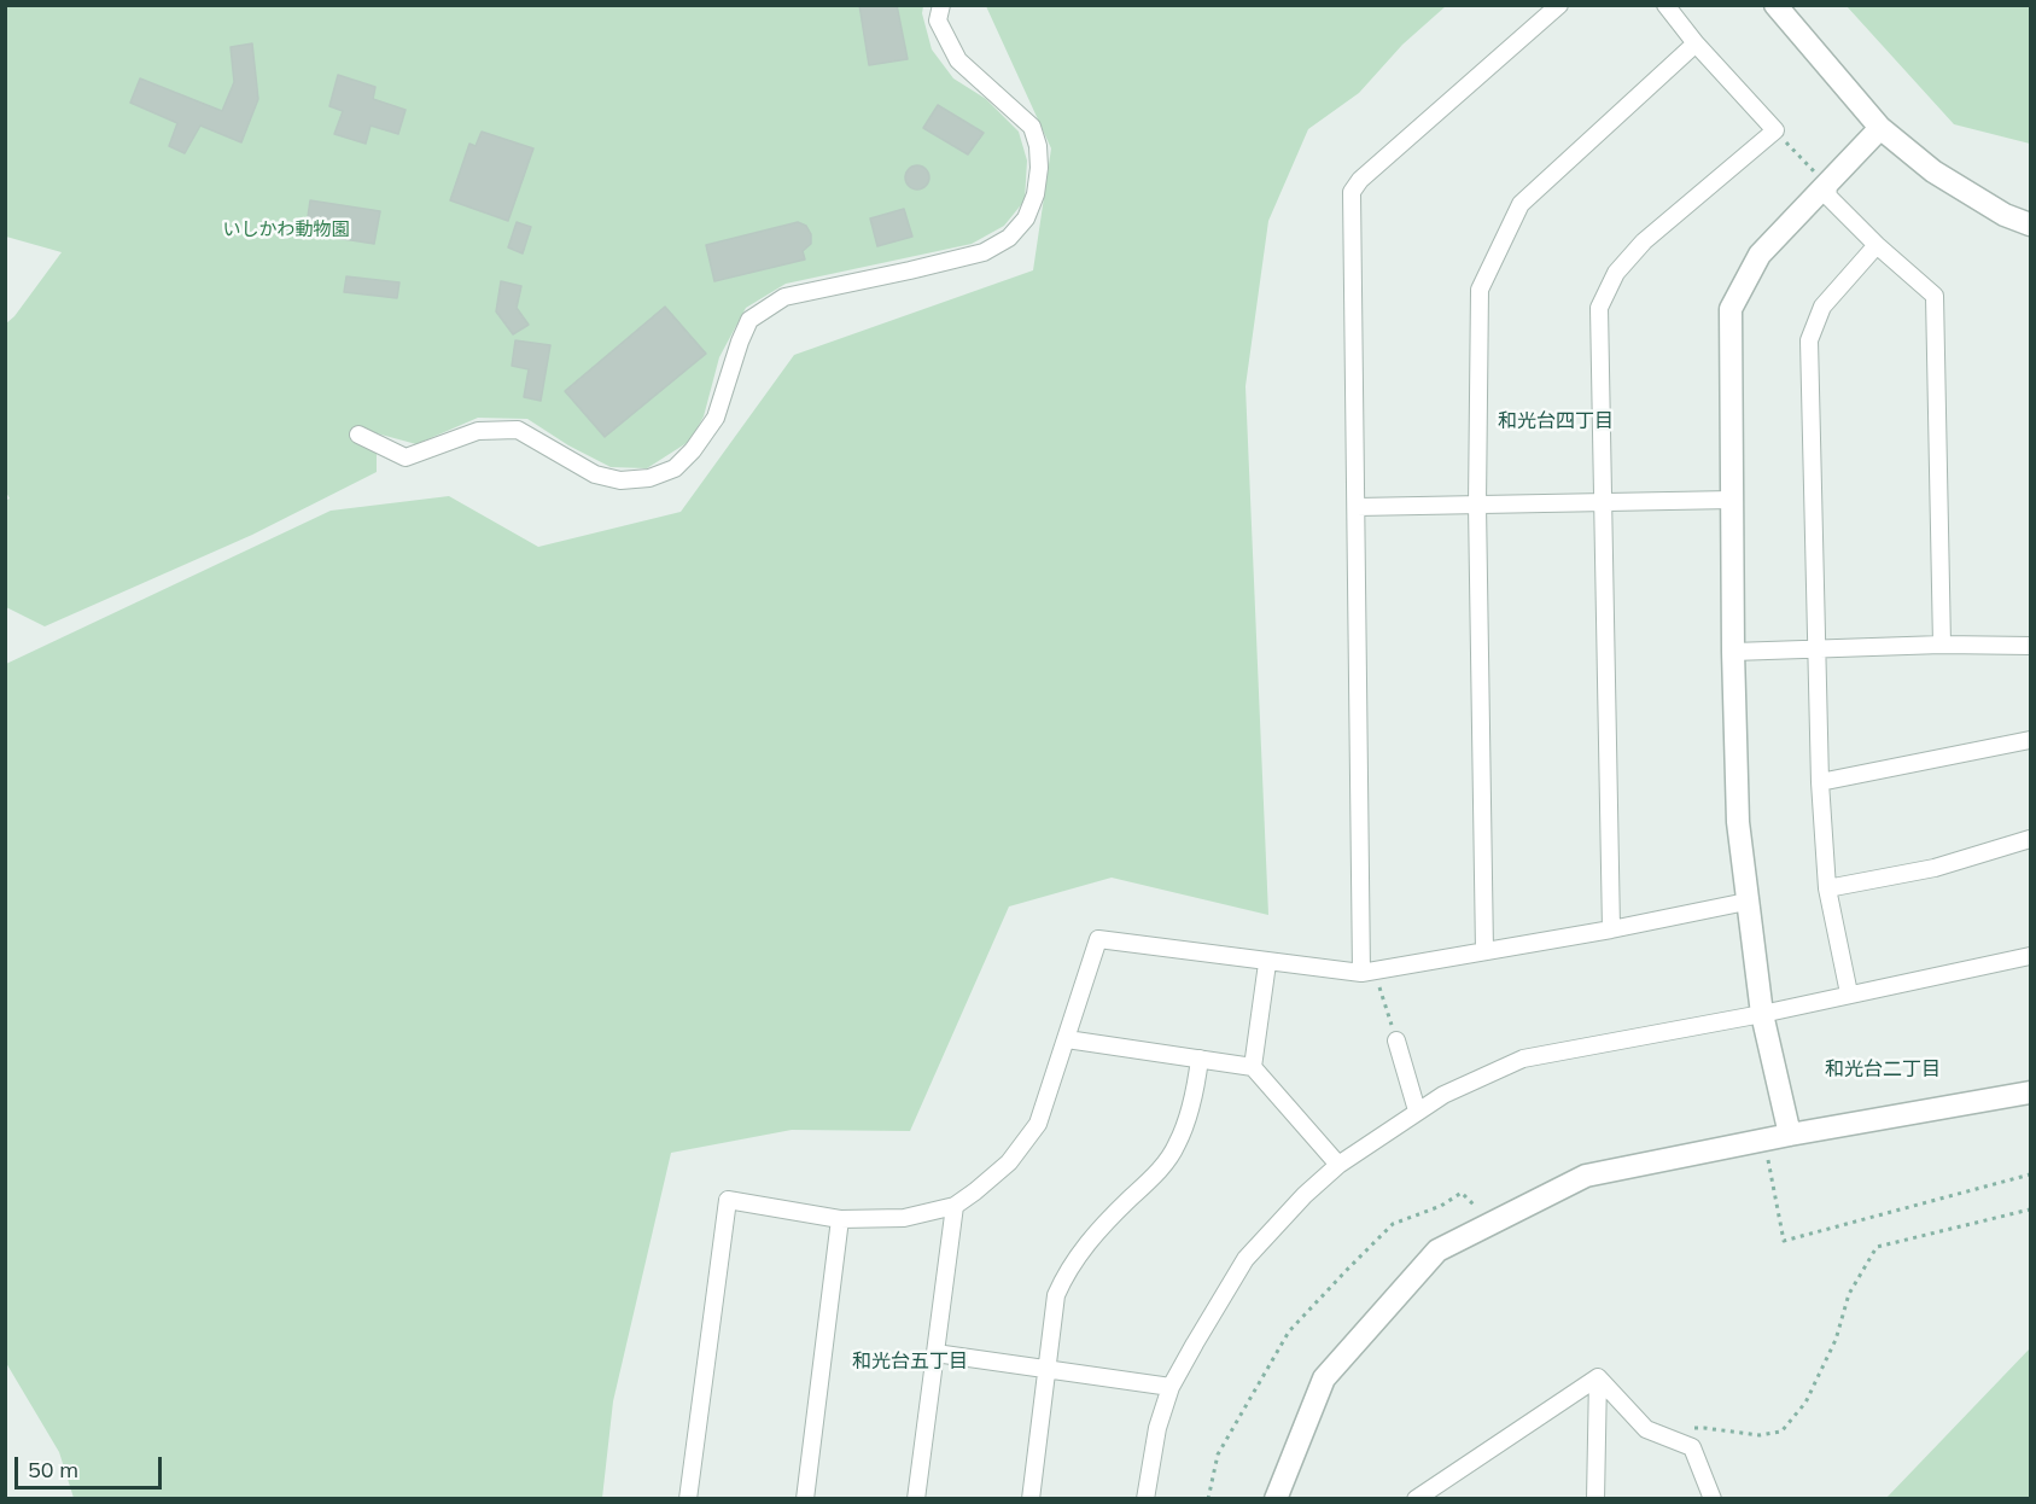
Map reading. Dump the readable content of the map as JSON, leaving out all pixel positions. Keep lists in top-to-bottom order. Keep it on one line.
{"districts":["和光台四丁目","和光台二丁目","和光台五丁目"],"parks":["いしかわ動物園"],"scale_bar":"50 m"}
